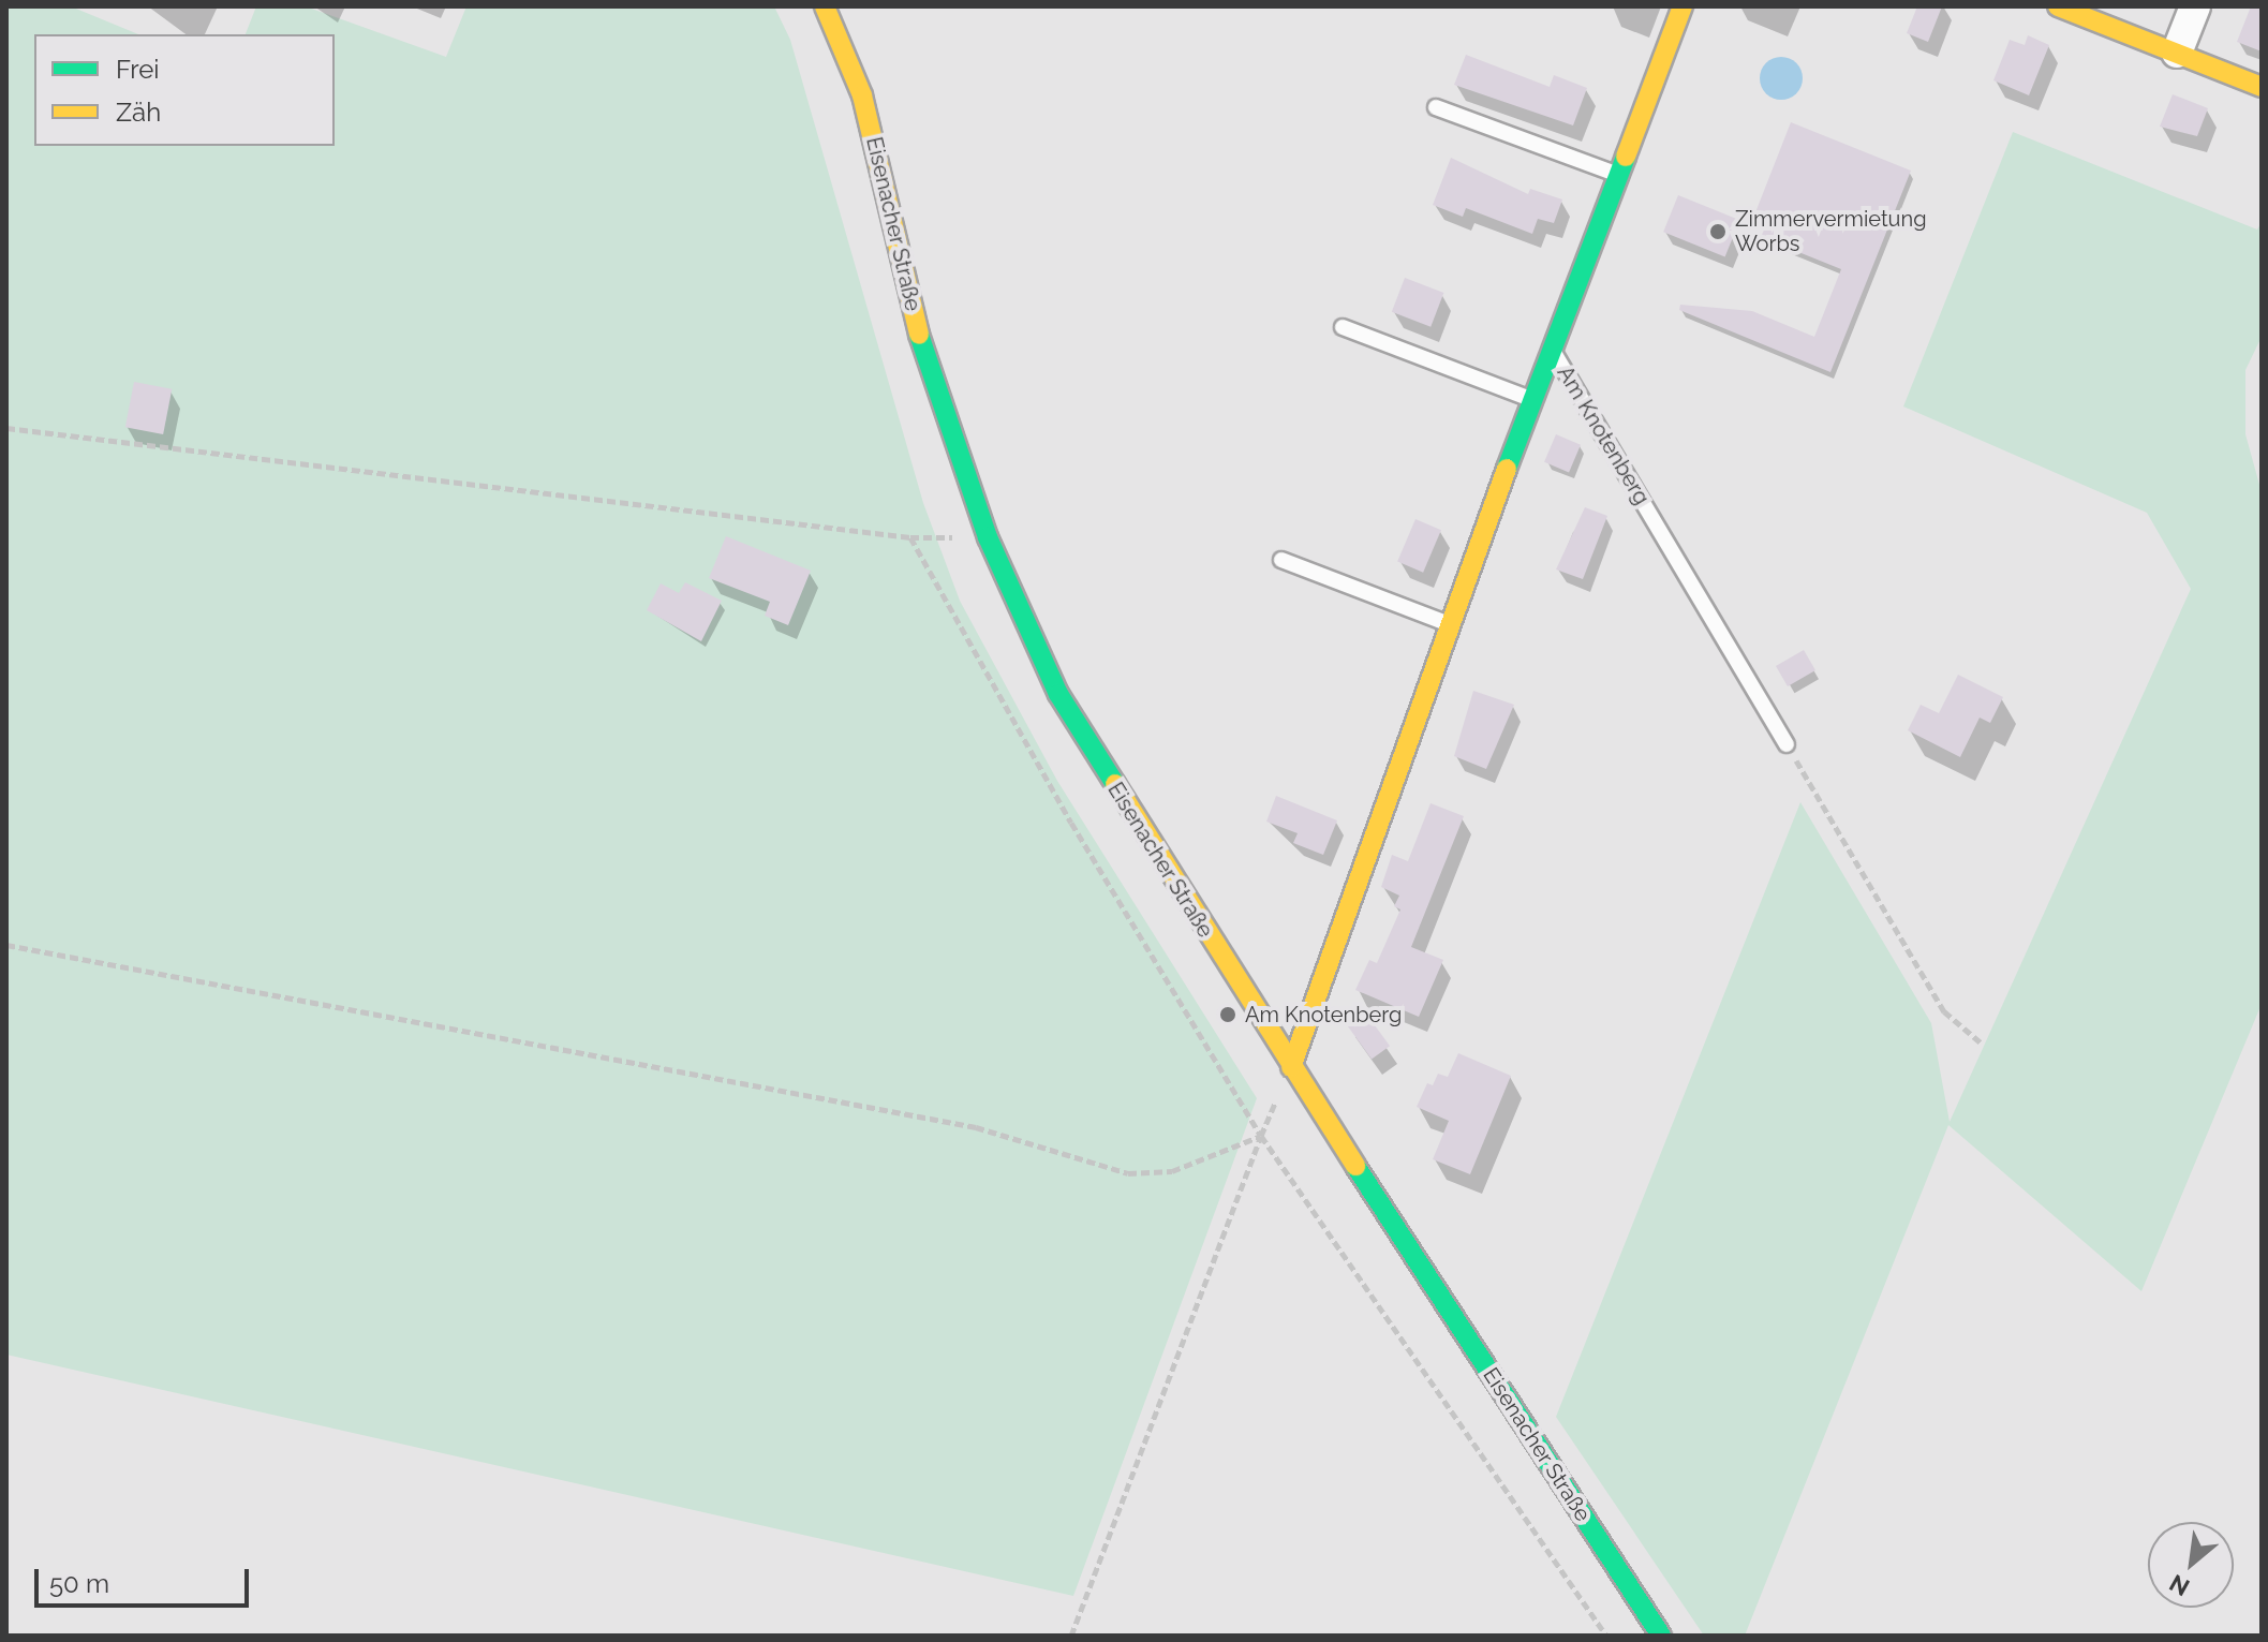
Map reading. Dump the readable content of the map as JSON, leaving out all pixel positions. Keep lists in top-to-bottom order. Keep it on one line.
{"streets":{"main road":["Eisenacher Straße","Am Knotenberg"]},"crossings":[["Eisenacher Straße","Am Knotenberg"]],"places":["Zimmervermietung Worbs","Am Knotenberg"],"legend":["Frei","Zäh"],"scale_bar":"50 m","north":"bottom left"}
